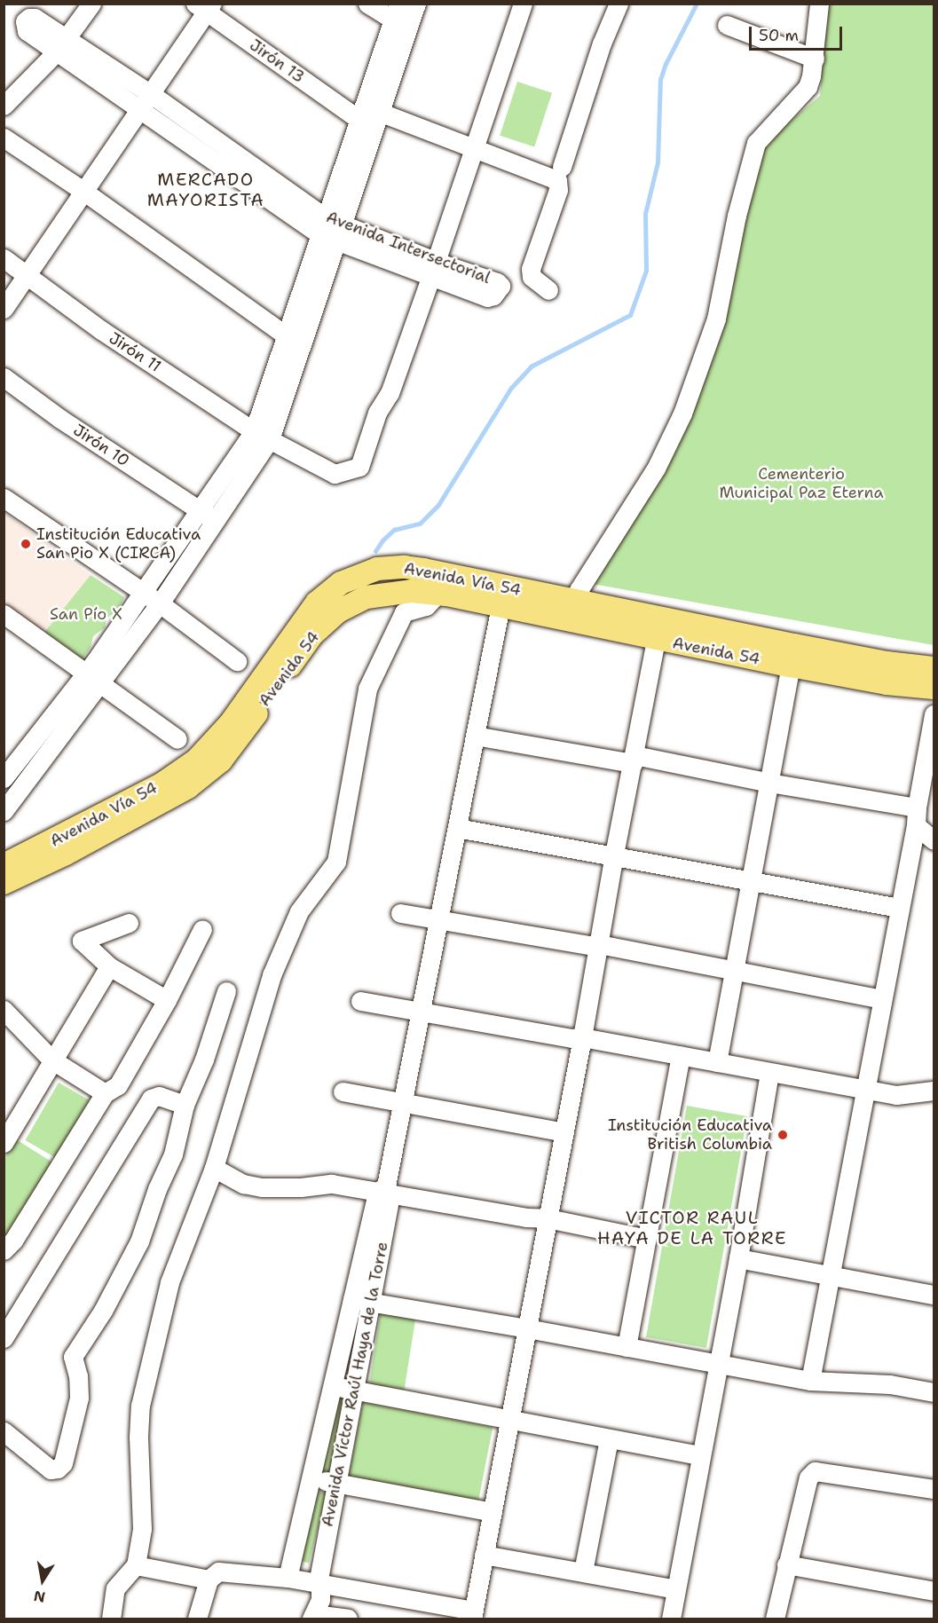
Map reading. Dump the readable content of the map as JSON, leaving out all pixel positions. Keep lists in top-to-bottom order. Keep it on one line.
{"streets":{"main road":["Avenida Vía 54","Avenida 54"],"street":["Jirón 13","Avenida Intersectorial","Jirón 11","Jirón 10","Avenida Víctor Raúl Haya de la Torre"]},"crossings":[["Avenida Intersectorial","Jirón 11"],["Avenida Vía 54","Avenida 54"],["Avenida 54","Avenida Víctor Raúl Haya de la Torre"]],"districts":["MERCADO MAYORISTA","VICTOR RAUL HAYA DE LA TORRE"],"parks":["Cementerio Municipal Paz Eterna","San Pío X"],"places":["Institución Educativa San Pio X (CIRCA)","Institución Educativa British Columbia"],"scale_bar":"50 m","north":"bottom"}
